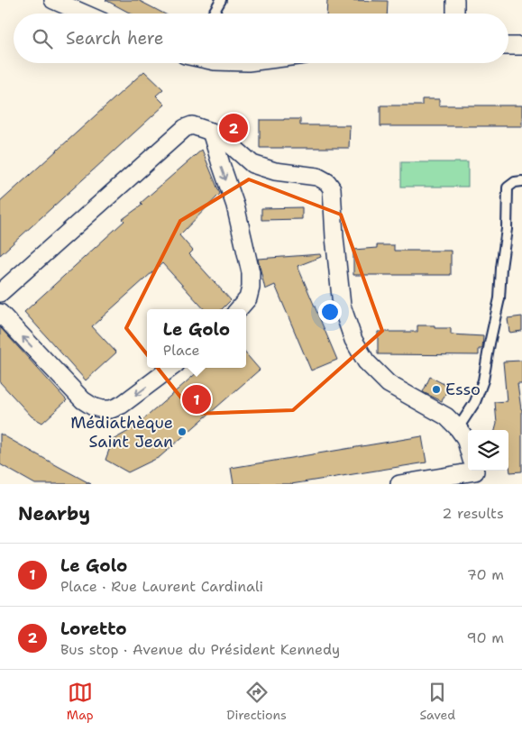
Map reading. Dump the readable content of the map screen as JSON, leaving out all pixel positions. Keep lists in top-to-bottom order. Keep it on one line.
{"places":["Esso","Médiathèque Saint Jean"],"page":{"search":"Search here","pins":["2","1"],"popup":["Le Golo","Place"],"heading":["Nearby","2 results"],"list":[{"mark":"1","name":"Le Golo","note":"Place · Rue Laurent Cardinali","value":"70 m"},{"mark":"2","name":"Loretto","note":"Bus stop · Avenue du Président Kennedy","value":"90 m"}],"nav":["Map","Directions","Saved"]}}
